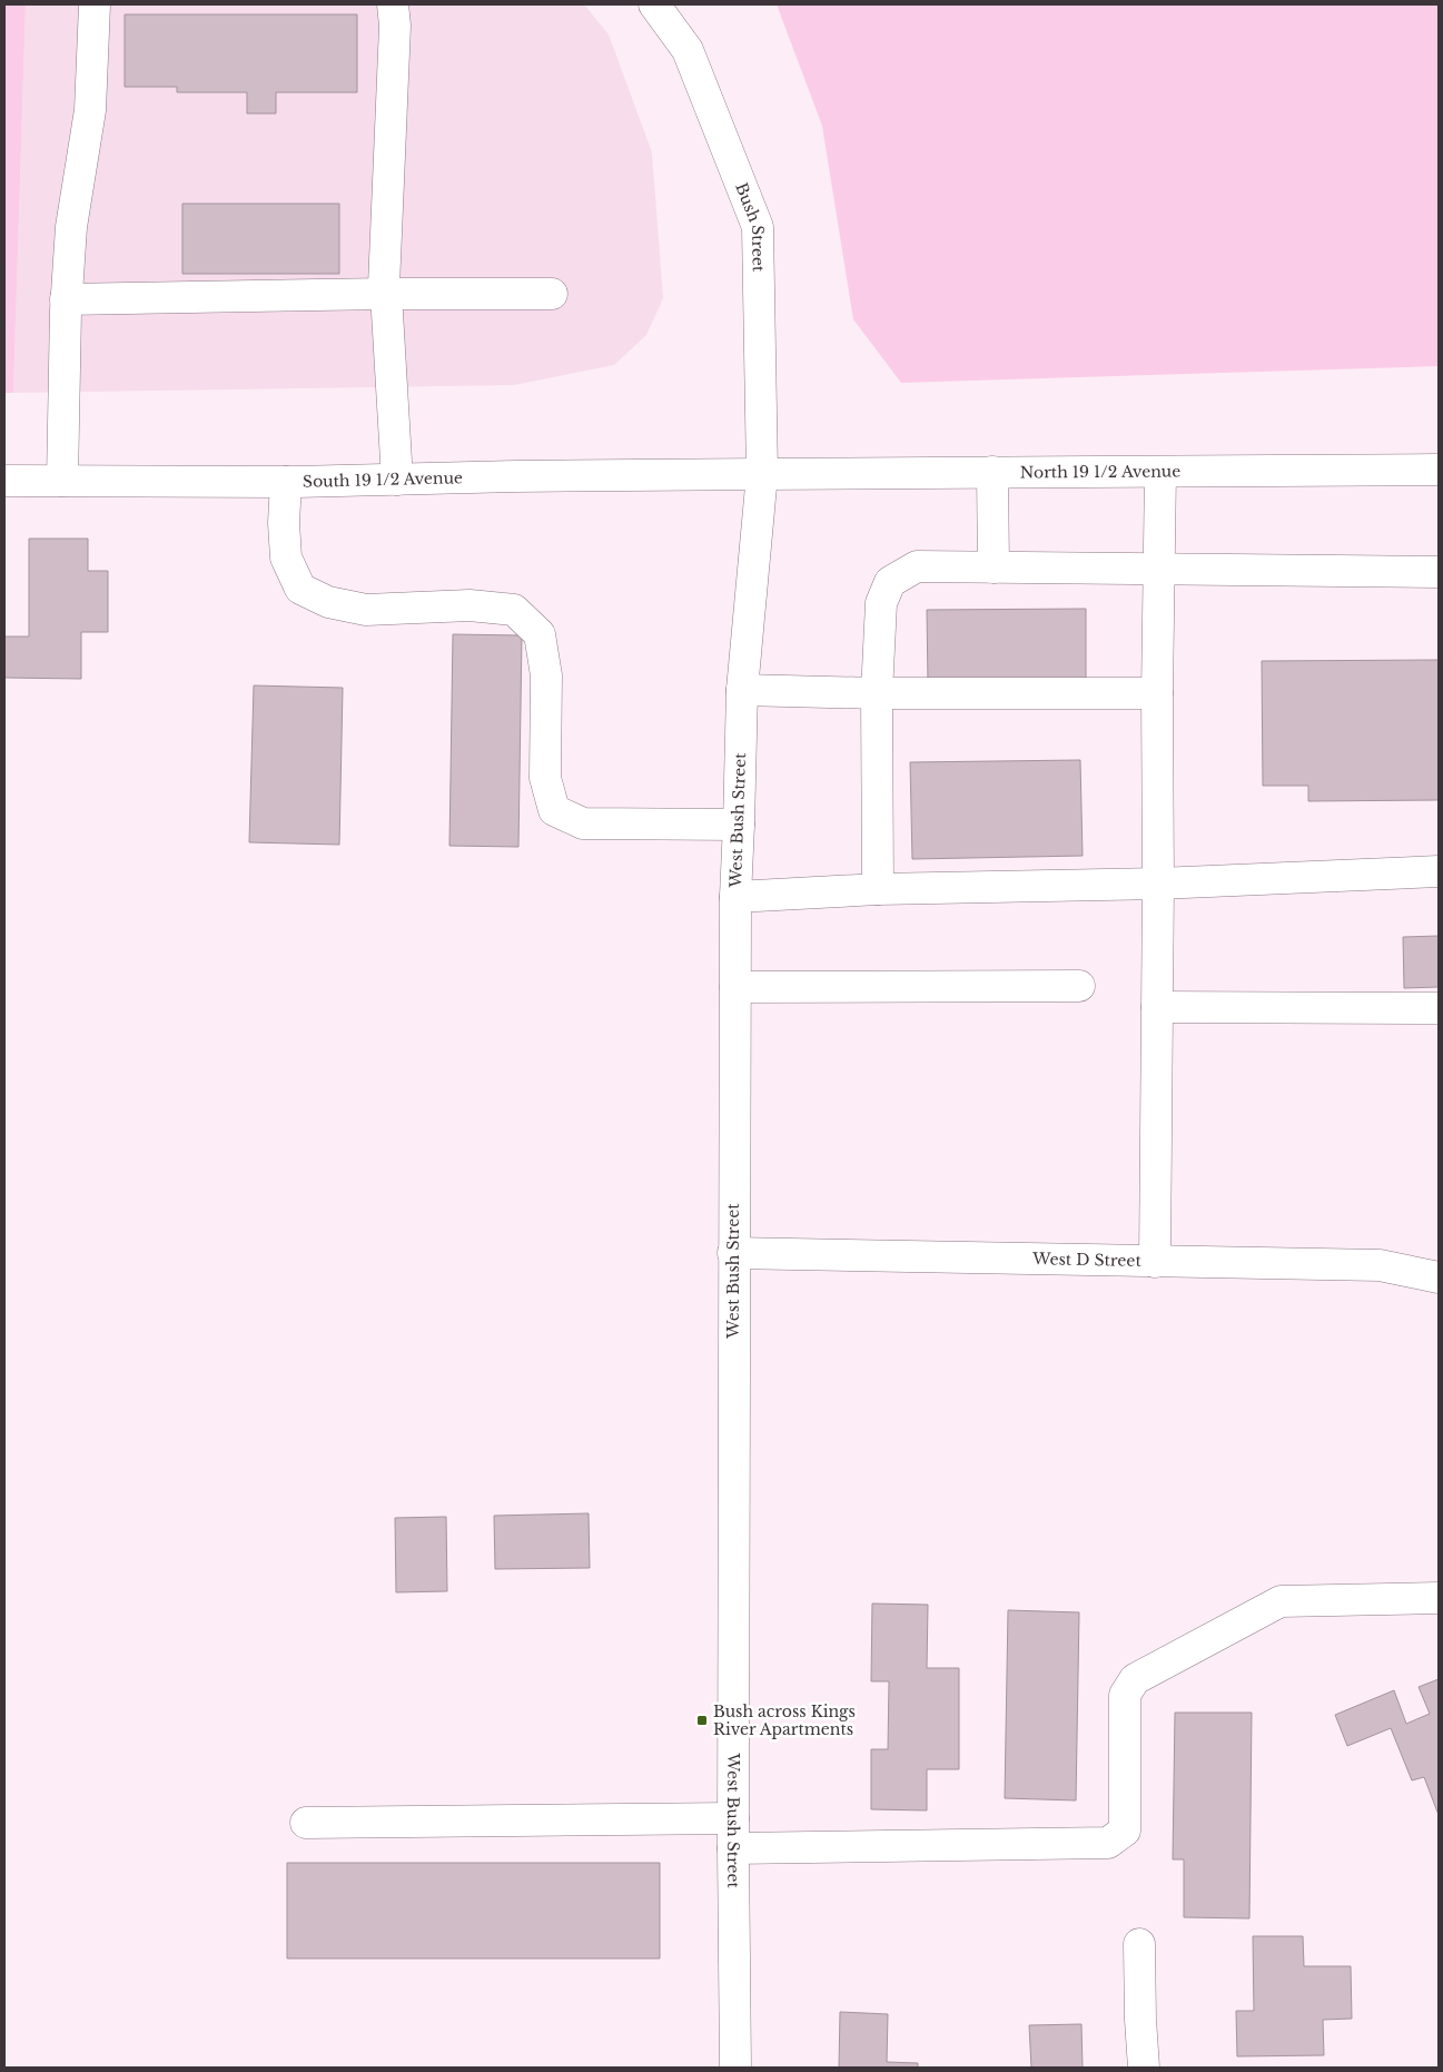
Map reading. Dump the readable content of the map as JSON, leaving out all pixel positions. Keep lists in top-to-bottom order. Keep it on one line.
{"streets":{"main road":["Bush Street","North 19 1/2 Avenue","South 19 1/2 Avenue","West Bush Street","West D Street"]},"crossings":[["Bush Street","North 19 1/2 Avenue"],["Bush Street","South 19 1/2 Avenue"],["Bush Street","West Bush Street"],["North 19 1/2 Avenue","South 19 1/2 Avenue"],["North 19 1/2 Avenue","West Bush Street"],["South 19 1/2 Avenue","West Bush Street"],["West Bush Street","West D Street"]],"places":{"transit":["Bush across Kings River Apartments"]}}
